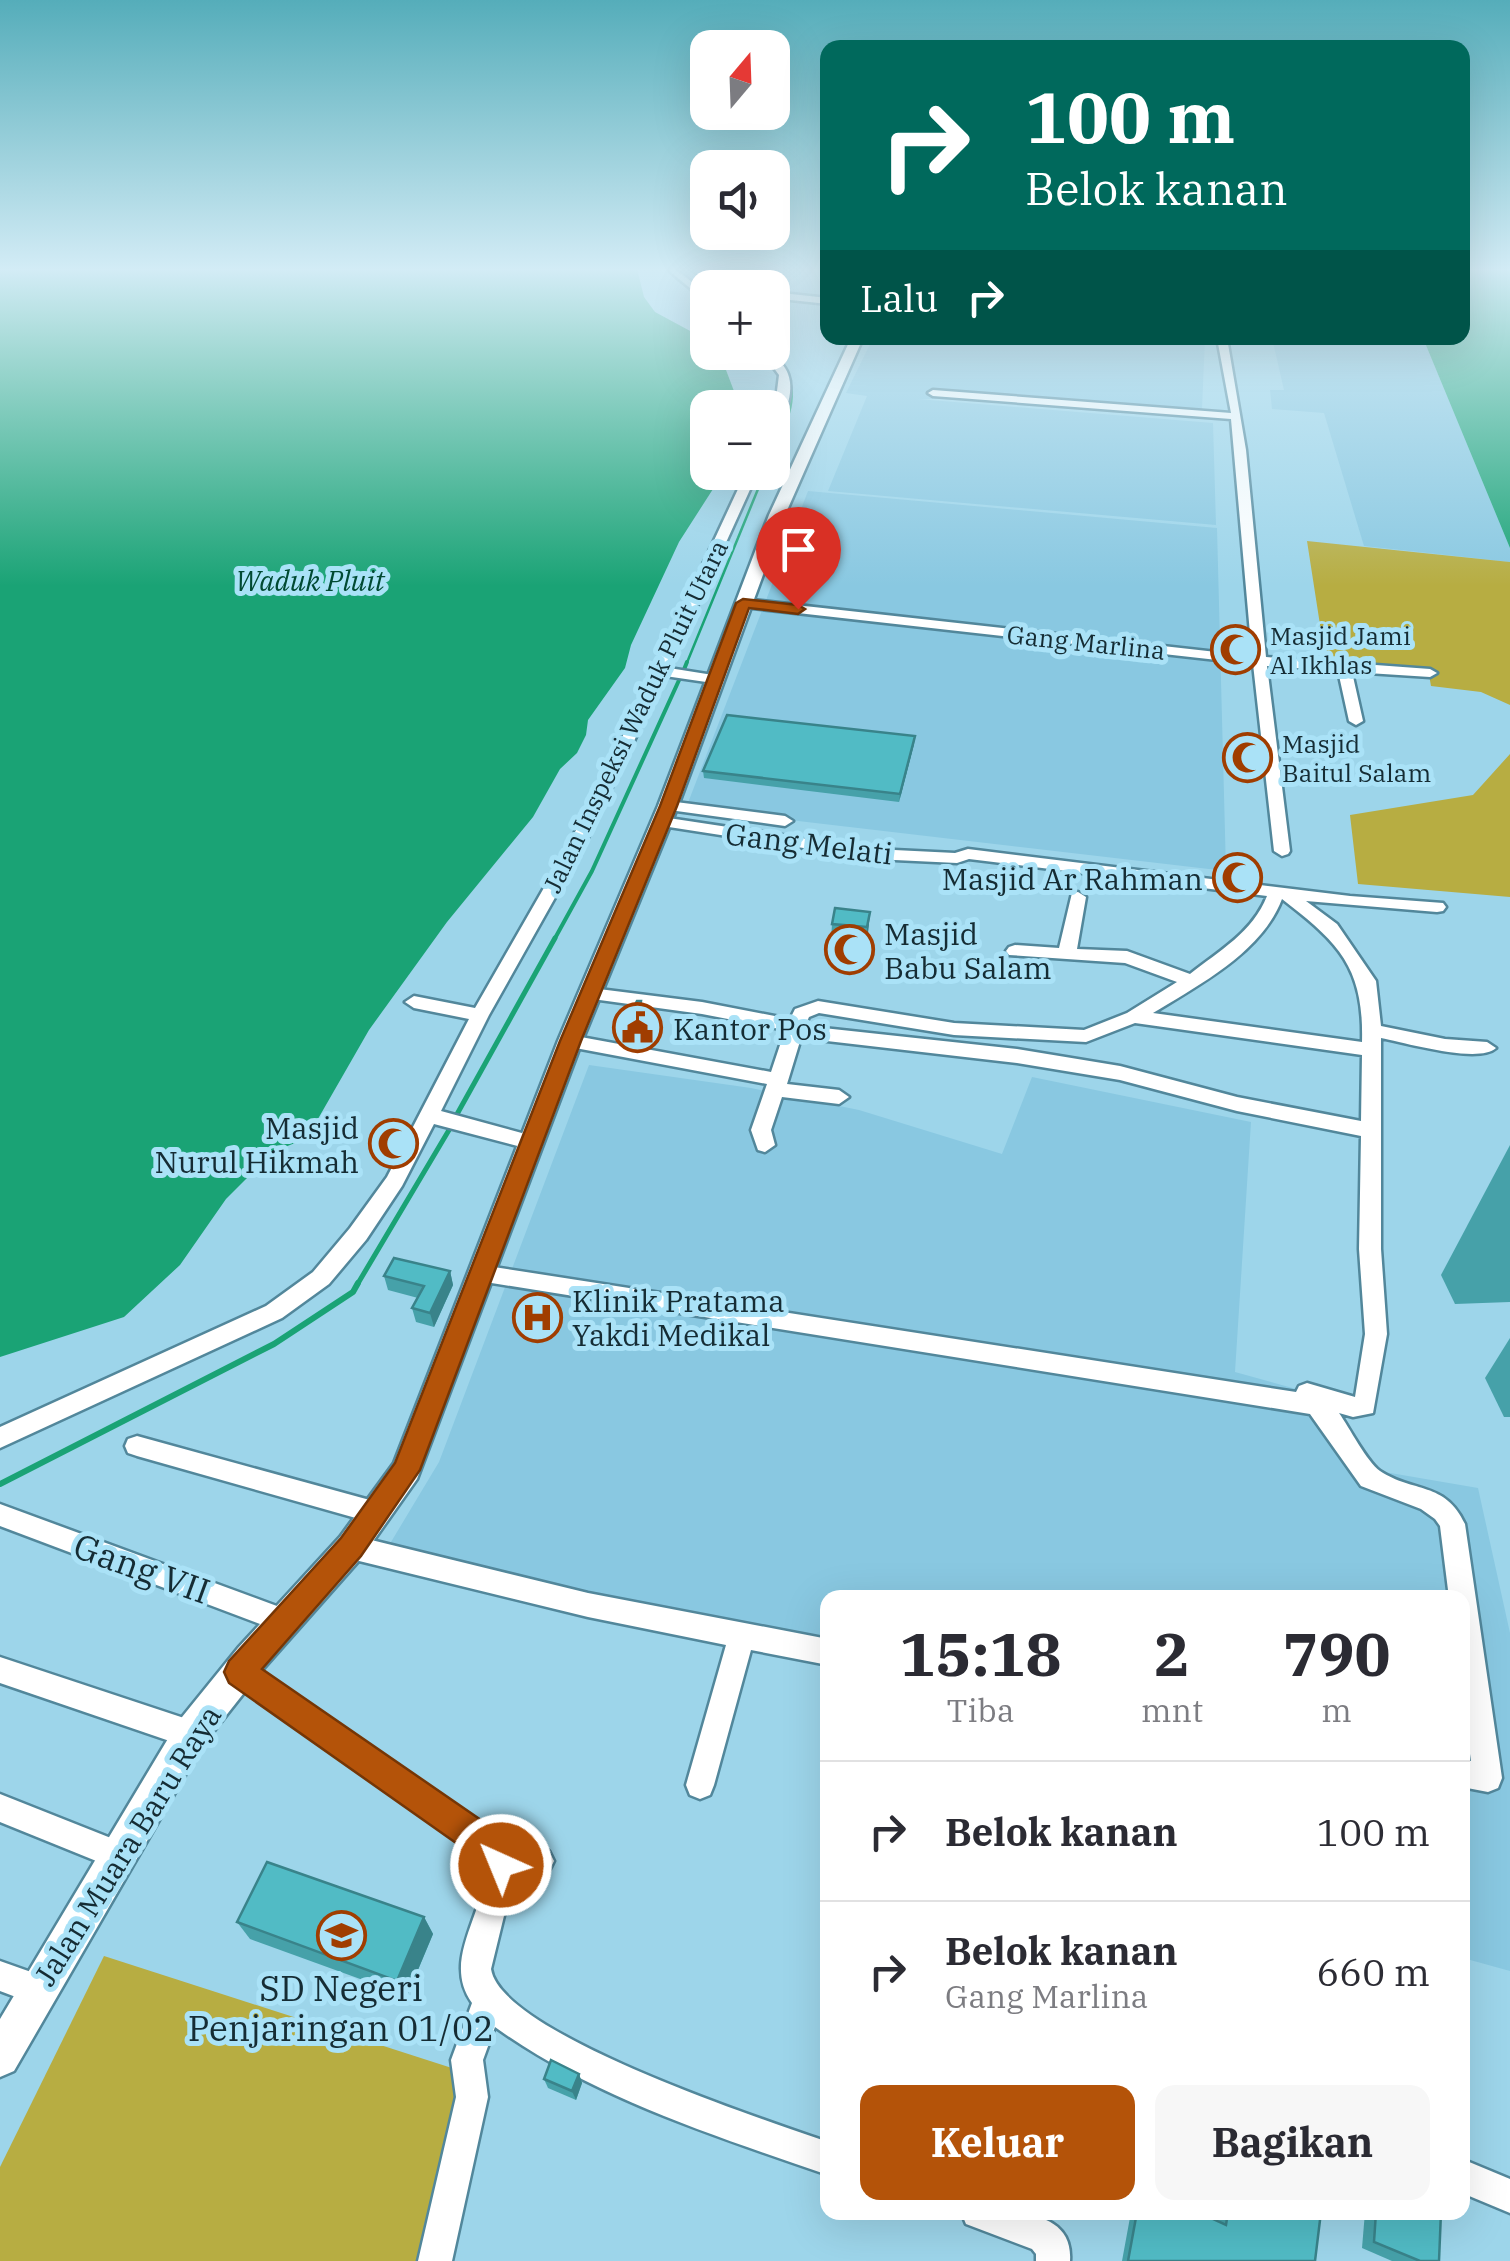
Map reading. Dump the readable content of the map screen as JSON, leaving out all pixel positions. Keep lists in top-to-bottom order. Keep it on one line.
{"streets":{"street":["Gang Marlina","Jalan Inspeksi Waduk Pluit Utara","Gang Melati","Gang VII","Jalan Muara Baru Raya"]},"crossings":[["Gang Marlina","Jalan Muara Baru Raya"],["Gang Melati","Jalan Muara Baru Raya"],["Gang VII","Jalan Muara Baru Raya"]],"water":["Waduk Pluit"],"places":{"mosque":["Masjid Jami Al Ikhlas","Masjid Baitul Salam","Masjid Ar Rahman","Masjid Babu Salam","Masjid Nurul Hikmah"],"public building":["Kantor Pos"],"hospital":["Klinik Pratama Yakdi Medikal"],"school or university":["SD Negeri Penjaringan 01/02"]},"north":"top","page":{"map_buttons":["+","−"],"turn":["100 m","Belok kanan"],"then":"Lalu","eta":["15:18","Tiba","2","mnt","790","m"],"list":[{"name":"Belok kanan","value":"100 m"},{"name":"Belok kanan","note":"Gang Marlina","value":"660 m"}],"buttons":["Keluar","Bagikan"]}}
